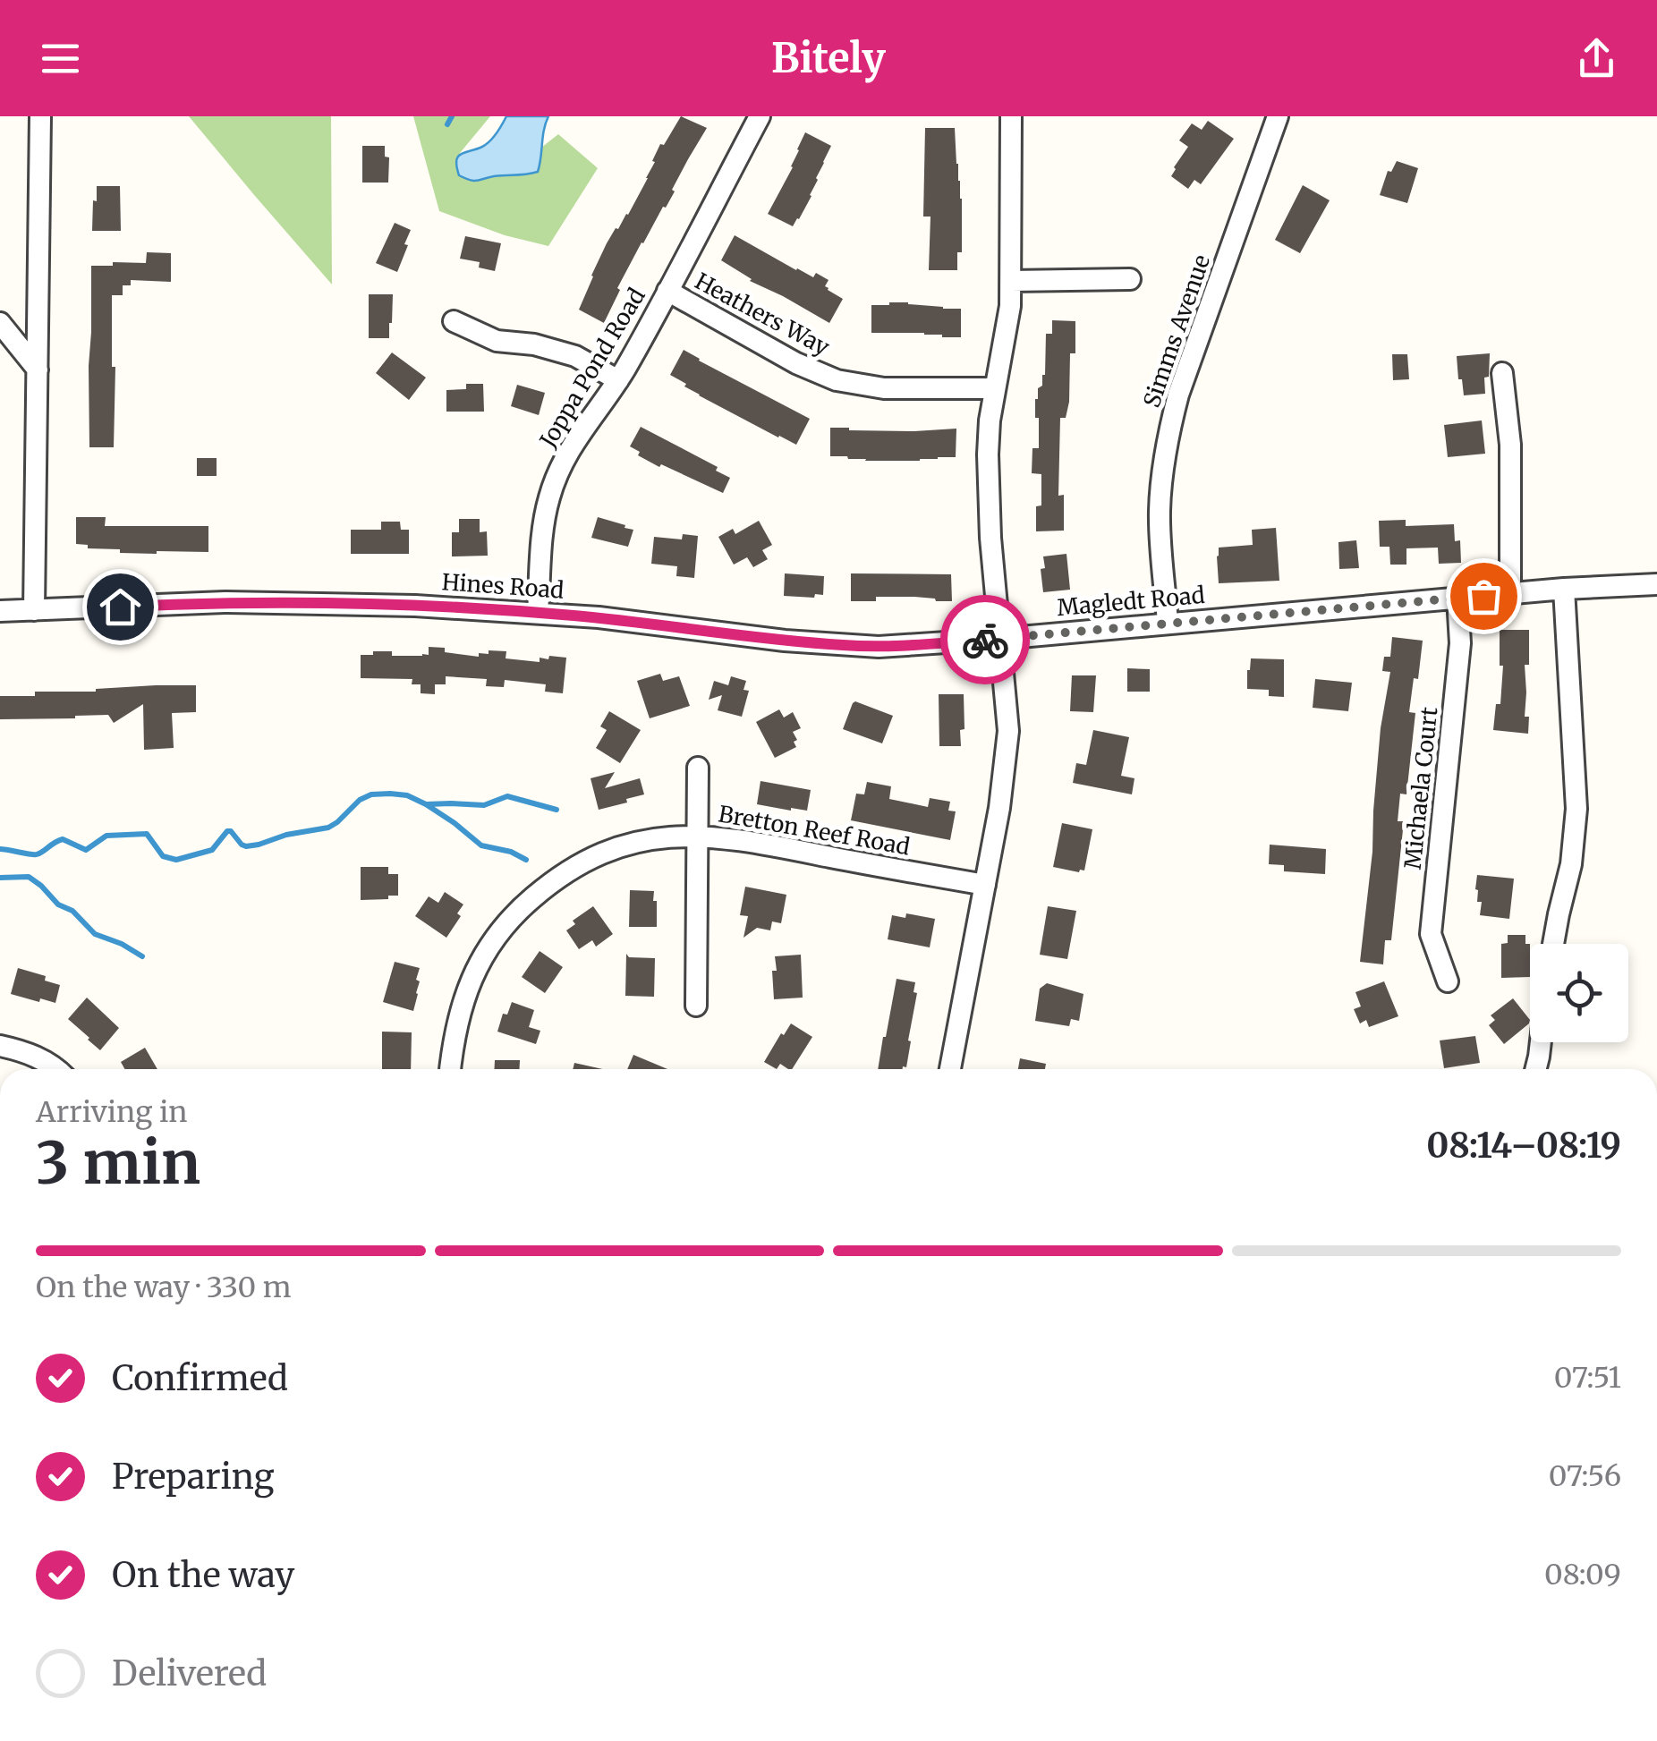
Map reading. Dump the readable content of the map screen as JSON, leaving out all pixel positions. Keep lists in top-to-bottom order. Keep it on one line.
{"streets":{"street":["Heathers Way","Simms Avenue","Joppa Pond Road","Hines Road","Magledt Road","Michaela Court","Bretton Reef Road"]},"crossings":[["Heathers Way","Joppa Pond Road"],["Simms Avenue","Magledt Road"],["Joppa Pond Road","Hines Road"],["Hines Road","Magledt Road"],["Magledt Road","Michaela Court"]],"page":{"header":"Bitely","heading":["3 min","Arriving in","08:14–08:19"],"bar":"On the way · 330 m","list":[["Confirmed","07:51"],["Preparing","07:56"],["On the way","08:09"],"Delivered"]}}
